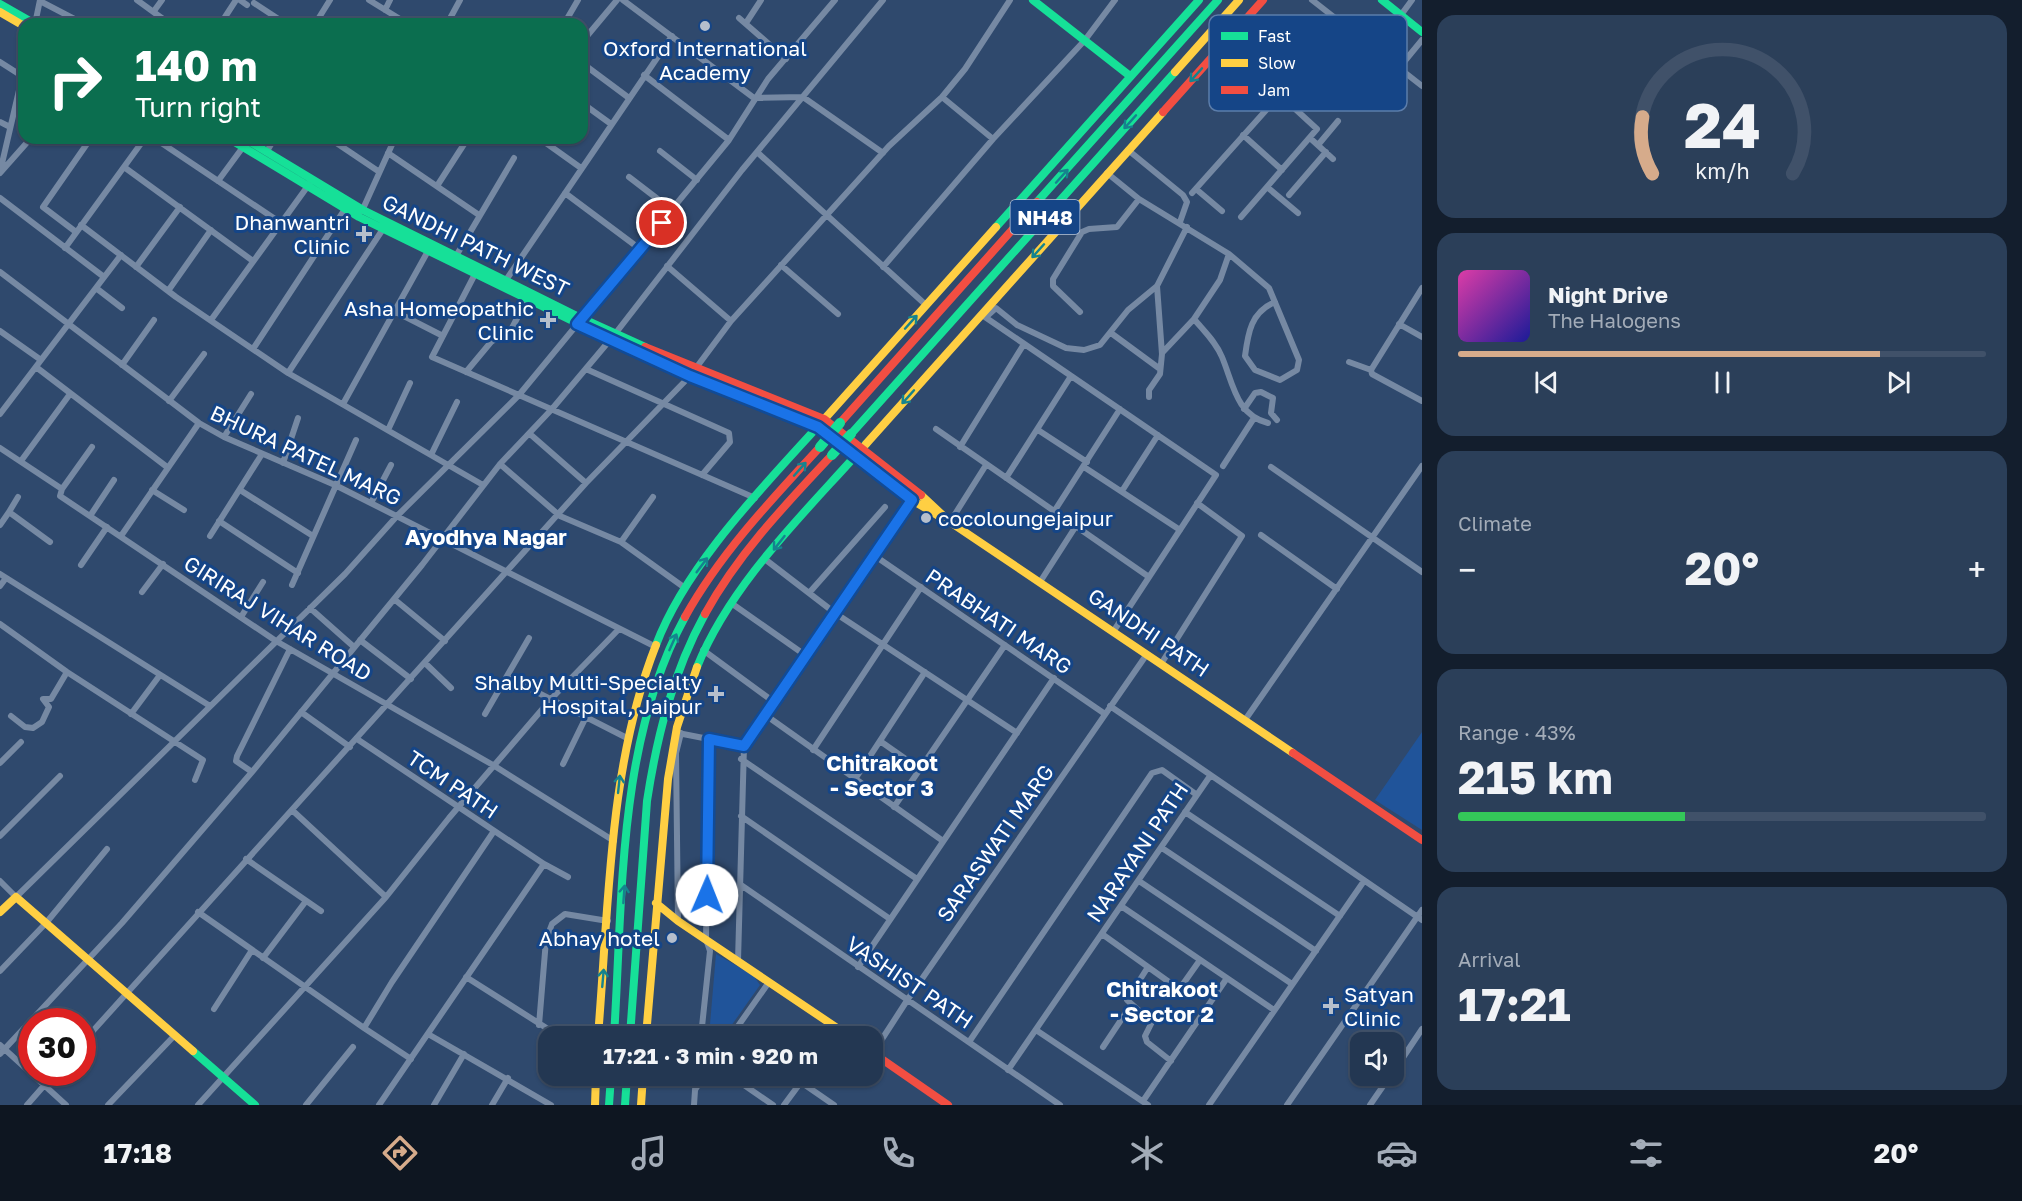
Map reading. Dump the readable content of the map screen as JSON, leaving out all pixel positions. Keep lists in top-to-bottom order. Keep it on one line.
{"streets":{"main road":["NH48","GANDHI PATH WEST","GANDHI PATH"],"street":["BHURA PATEL MARG","GIRIRAJ VIHAR ROAD","PRABHATI MARG","TCM PATH","SARASWATI MARG","NARAYANI PATH","VASHIST PATH"]},"crossings":[["PRABHATI MARG","SARASWATI MARG"],["GANDHI PATH","SARASWATI MARG"],["SARASWATI MARG","VASHIST PATH"],["NARAYANI PATH","VASHIST PATH"]],"districts":["Ayodhya Nagar","Chitrakoot - Sector 3","Chitrakoot - Sector 2"],"places":{"other":["Oxford International Academy","cocoloungejaipur","Abhay hotel"],"health":["Dhanwantri Clinic","Asha Homeopathic Clinic","Shalby Multi-Specialty Hospital, Jaipur","Satyan Clinic"]},"legend":["Fast","Slow","Jam"],"page":{"turn":["140 m","Turn right"],"song":["Night Drive","The Halogens"],"tile":["Climate",["Range · 43%","215 km"],["Arrival","17:21"]],"heat":["−","20°","+"],"limit":"30","trip":"17:21 · 3 min · 920 m","tabs":["17:18","20°"],"gauge":["24","km/h"]}}
